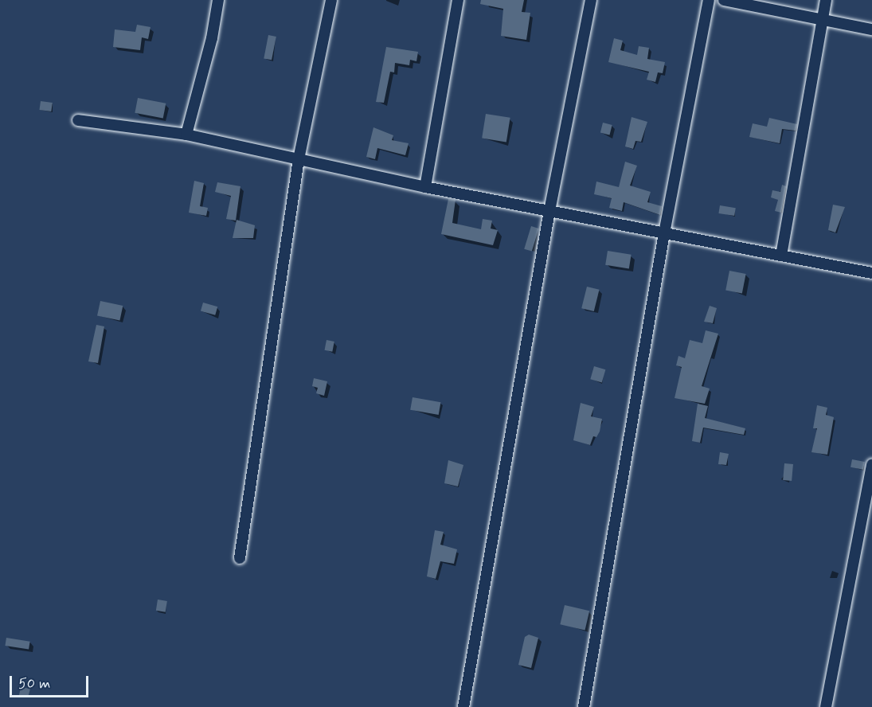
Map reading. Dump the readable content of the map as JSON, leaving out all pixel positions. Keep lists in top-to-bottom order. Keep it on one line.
{"scale_bar":"50 m"}
